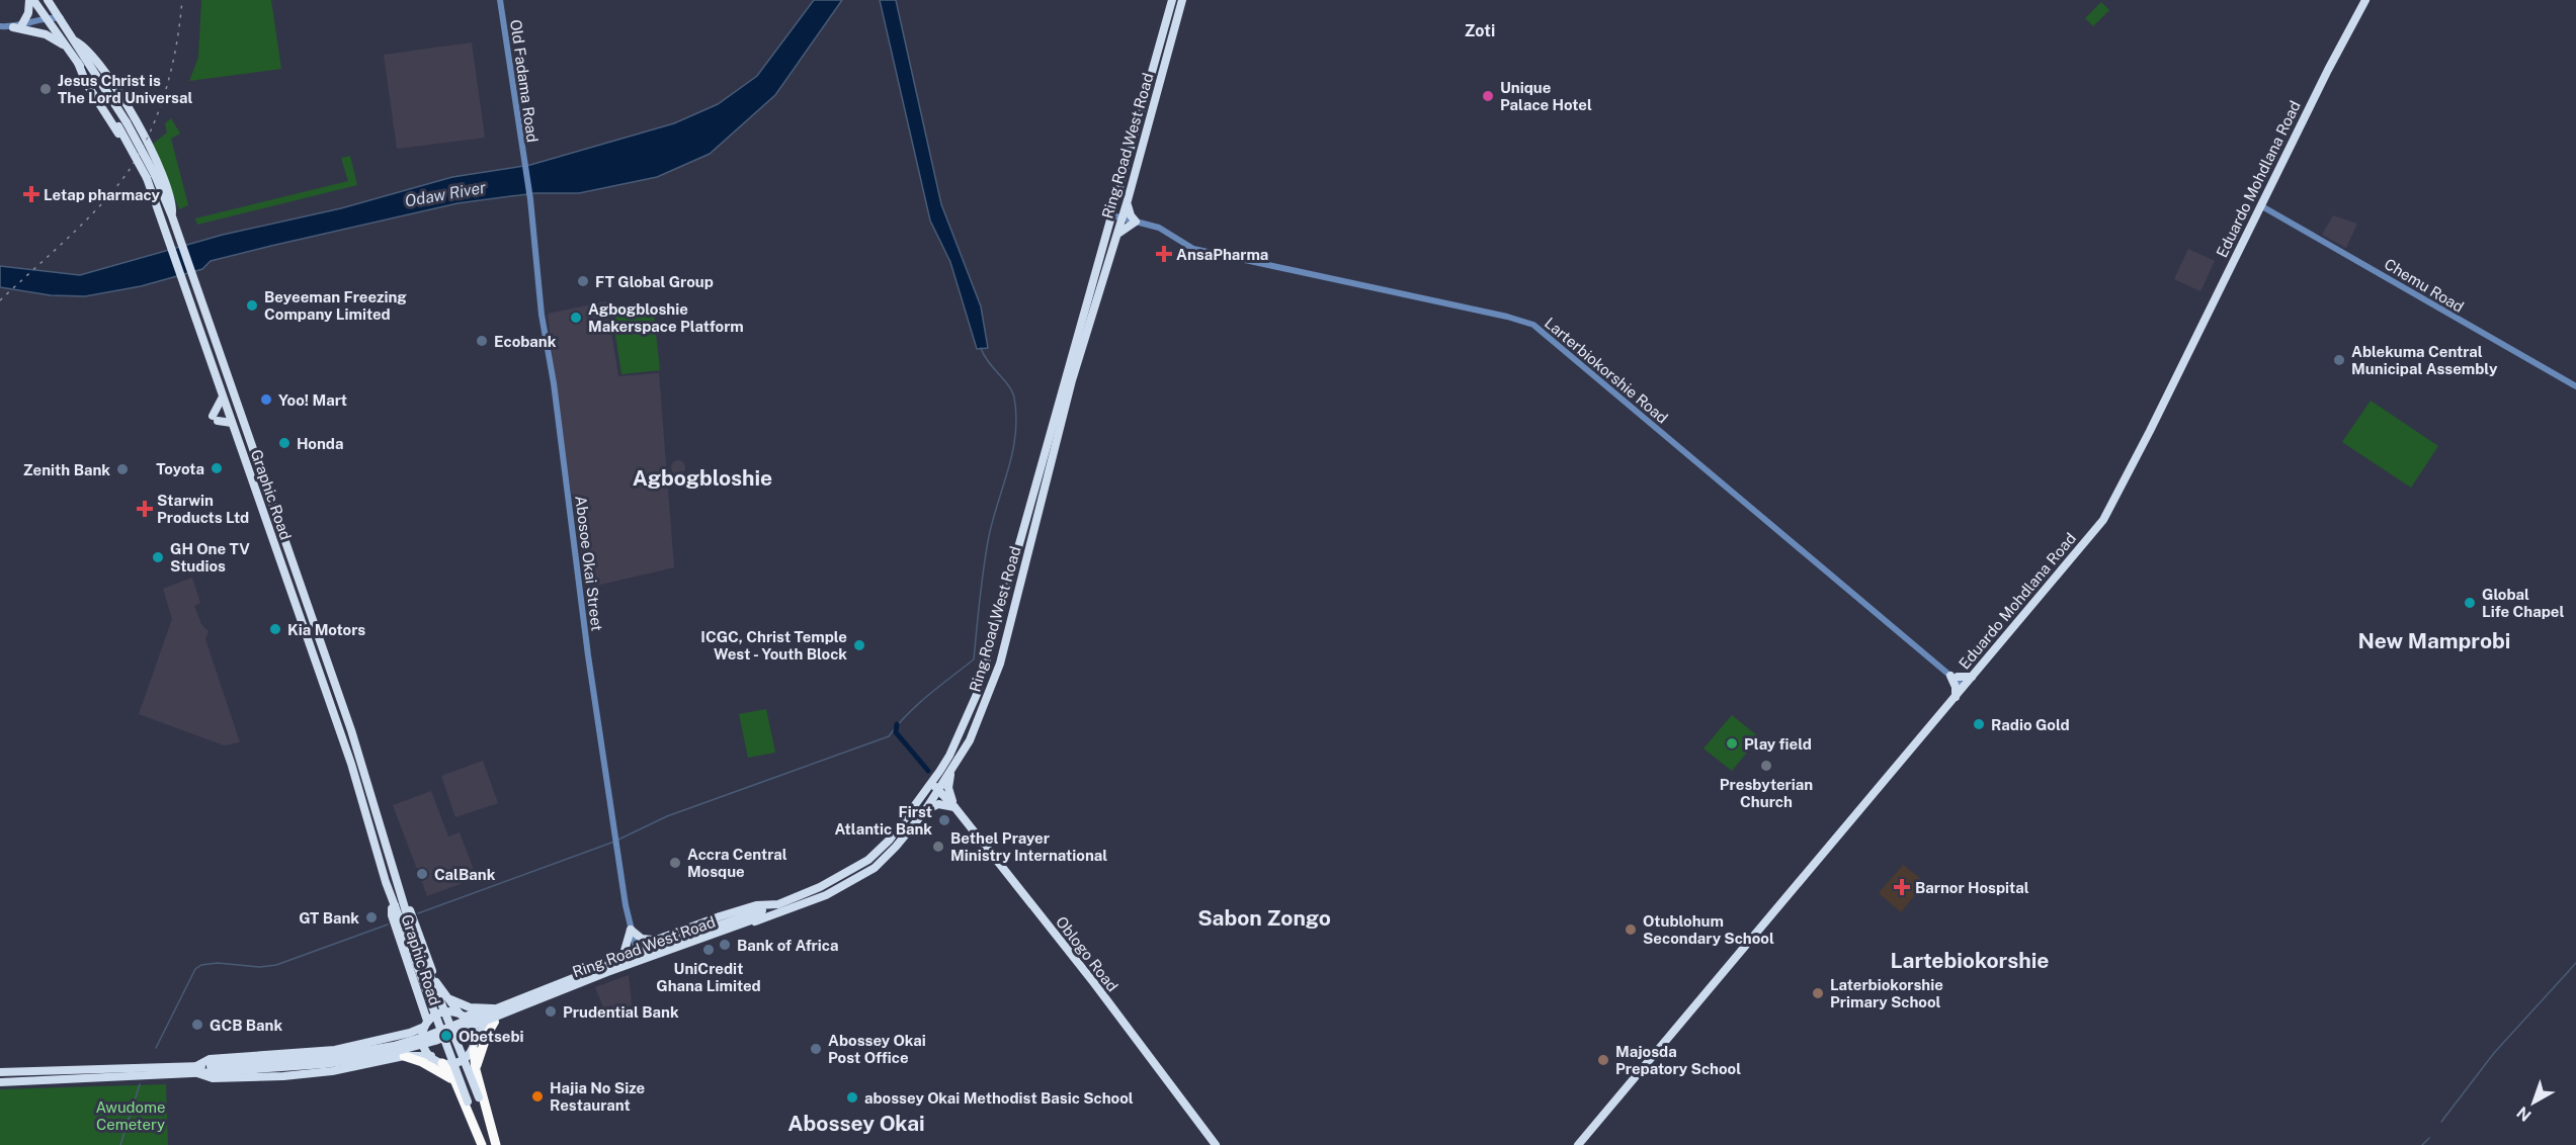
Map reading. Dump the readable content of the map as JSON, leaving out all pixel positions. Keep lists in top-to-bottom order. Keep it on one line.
{"streets":{"main road":["Ring Road West Road","Eduardo Mohdlana Road","Graphic Road","Oblogo Road"],"street":["Old Fadama Road","Chemu Road","Larterbiokorshie Road","Abosoe Okai Street"]},"crossings":[["Old Fadama Road","Abosoe Okai Street"],["Ring Road West Road","Larterbiokorshie Road"],["Ring Road West Road","Graphic Road"],["Ring Road West Road","Abosoe Okai Street"],["Ring Road West Road","Oblogo Road"],["Eduardo Mohdlana Road","Chemu Road"],["Eduardo Mohdlana Road","Larterbiokorshie Road"]],"districts":["Zoti","Agbogbloshie","New Mamprobi","Sabon Zongo","Lartebiokorshie","Abossey Okai"],"water":["Odaw River"],"parks":["Awudome Cemetery"],"places":{"other":["Jesus Christ is The Lord Universal","Unique Palace Hotel","FT Global Group","Beyeeman Freezing Company Limited","Agbogbloshie Makerspace Platform","Ecobank","Ablekuma Central Municipal Assembly","Yoo! Mart","Honda","Toyota","Zenith Bank","GH One TV Studios","Global Life Chapel","Kia Motors","ICGC, Christ Temple West - Youth Block","Radio Gold","Play field","Presbyterian Church","First Atlantic Bank","Bethel Prayer Ministry International","Accra Central Mosque","CalBank","GT Bank","Otublohum Secondary School","Bank of Africa","UniCredit Ghana Limited","Laterbiokorshie Primary School","Prudential Bank","GCB Bank","Obetsebi","Abossey Okai Post Office","Majosda Prepatory School","Hajia No Size Restaurant","abossey Okai Methodist Basic School"],"health":["Letap pharmacy","AnsaPharma","Starwin Products Ltd","Barnor Hospital"]},"north":"bottom left"}
